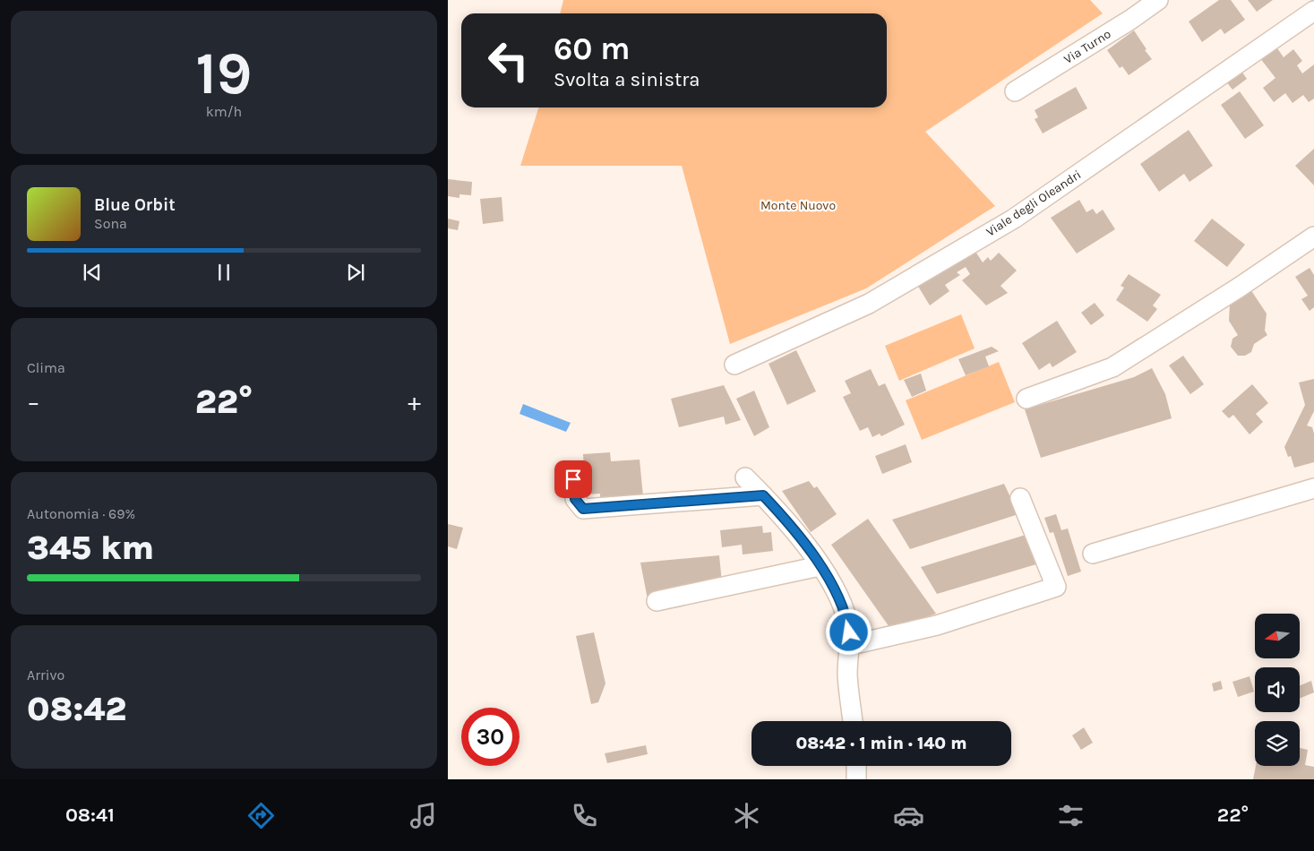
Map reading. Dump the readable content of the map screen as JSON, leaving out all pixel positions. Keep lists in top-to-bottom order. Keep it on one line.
{"streets":{"street":["Via Turno","Viale degli Oleandri"]},"parks":["Monte Nuovo"],"north":"left","page":{"tile":[["19","km/h"],"Clima",["Autonomia · 69%","345 km"],["Arrivo","08:42"]],"turn":["60 m","Svolta a sinistra"],"song":["Blue Orbit","Sona"],"heat":["−","22°","+"],"limit":"30","trip":"08:42 · 1 min · 140 m","tabs":["08:41","22°"]}}
